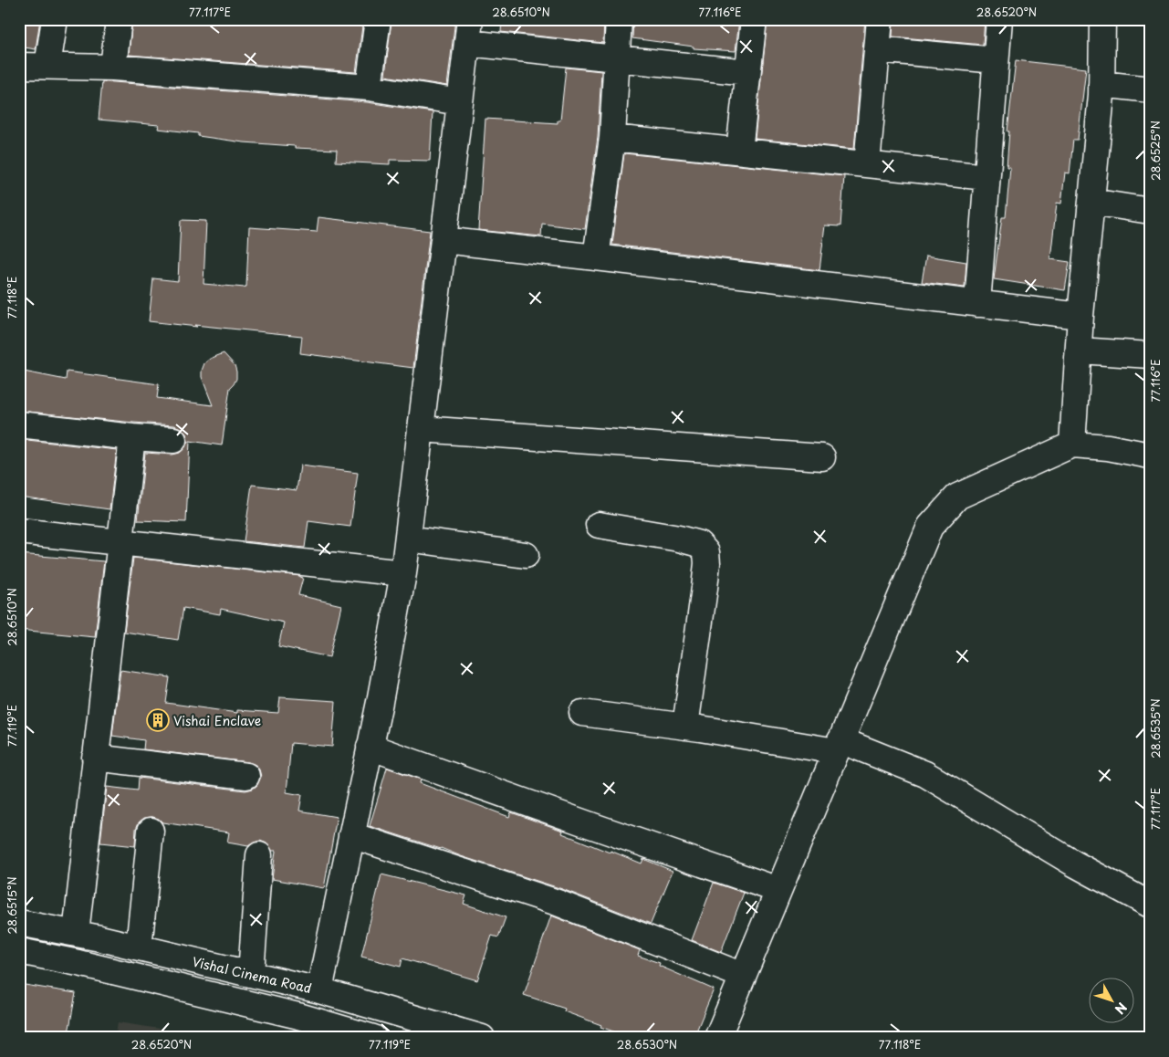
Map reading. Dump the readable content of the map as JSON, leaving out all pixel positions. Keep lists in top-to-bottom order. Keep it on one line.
{"streets":{"street":["Vishal Cinema Road"]},"places":{"building":["Vishai Enclave"]},"north":"bottom right","coordinates":["77.117°E","28.6510°N","77.116°E","28.6520°N","28.6525°N","77.118°E","77.119°E","28.6535°N","28.6515°N","28.6530°N"]}
